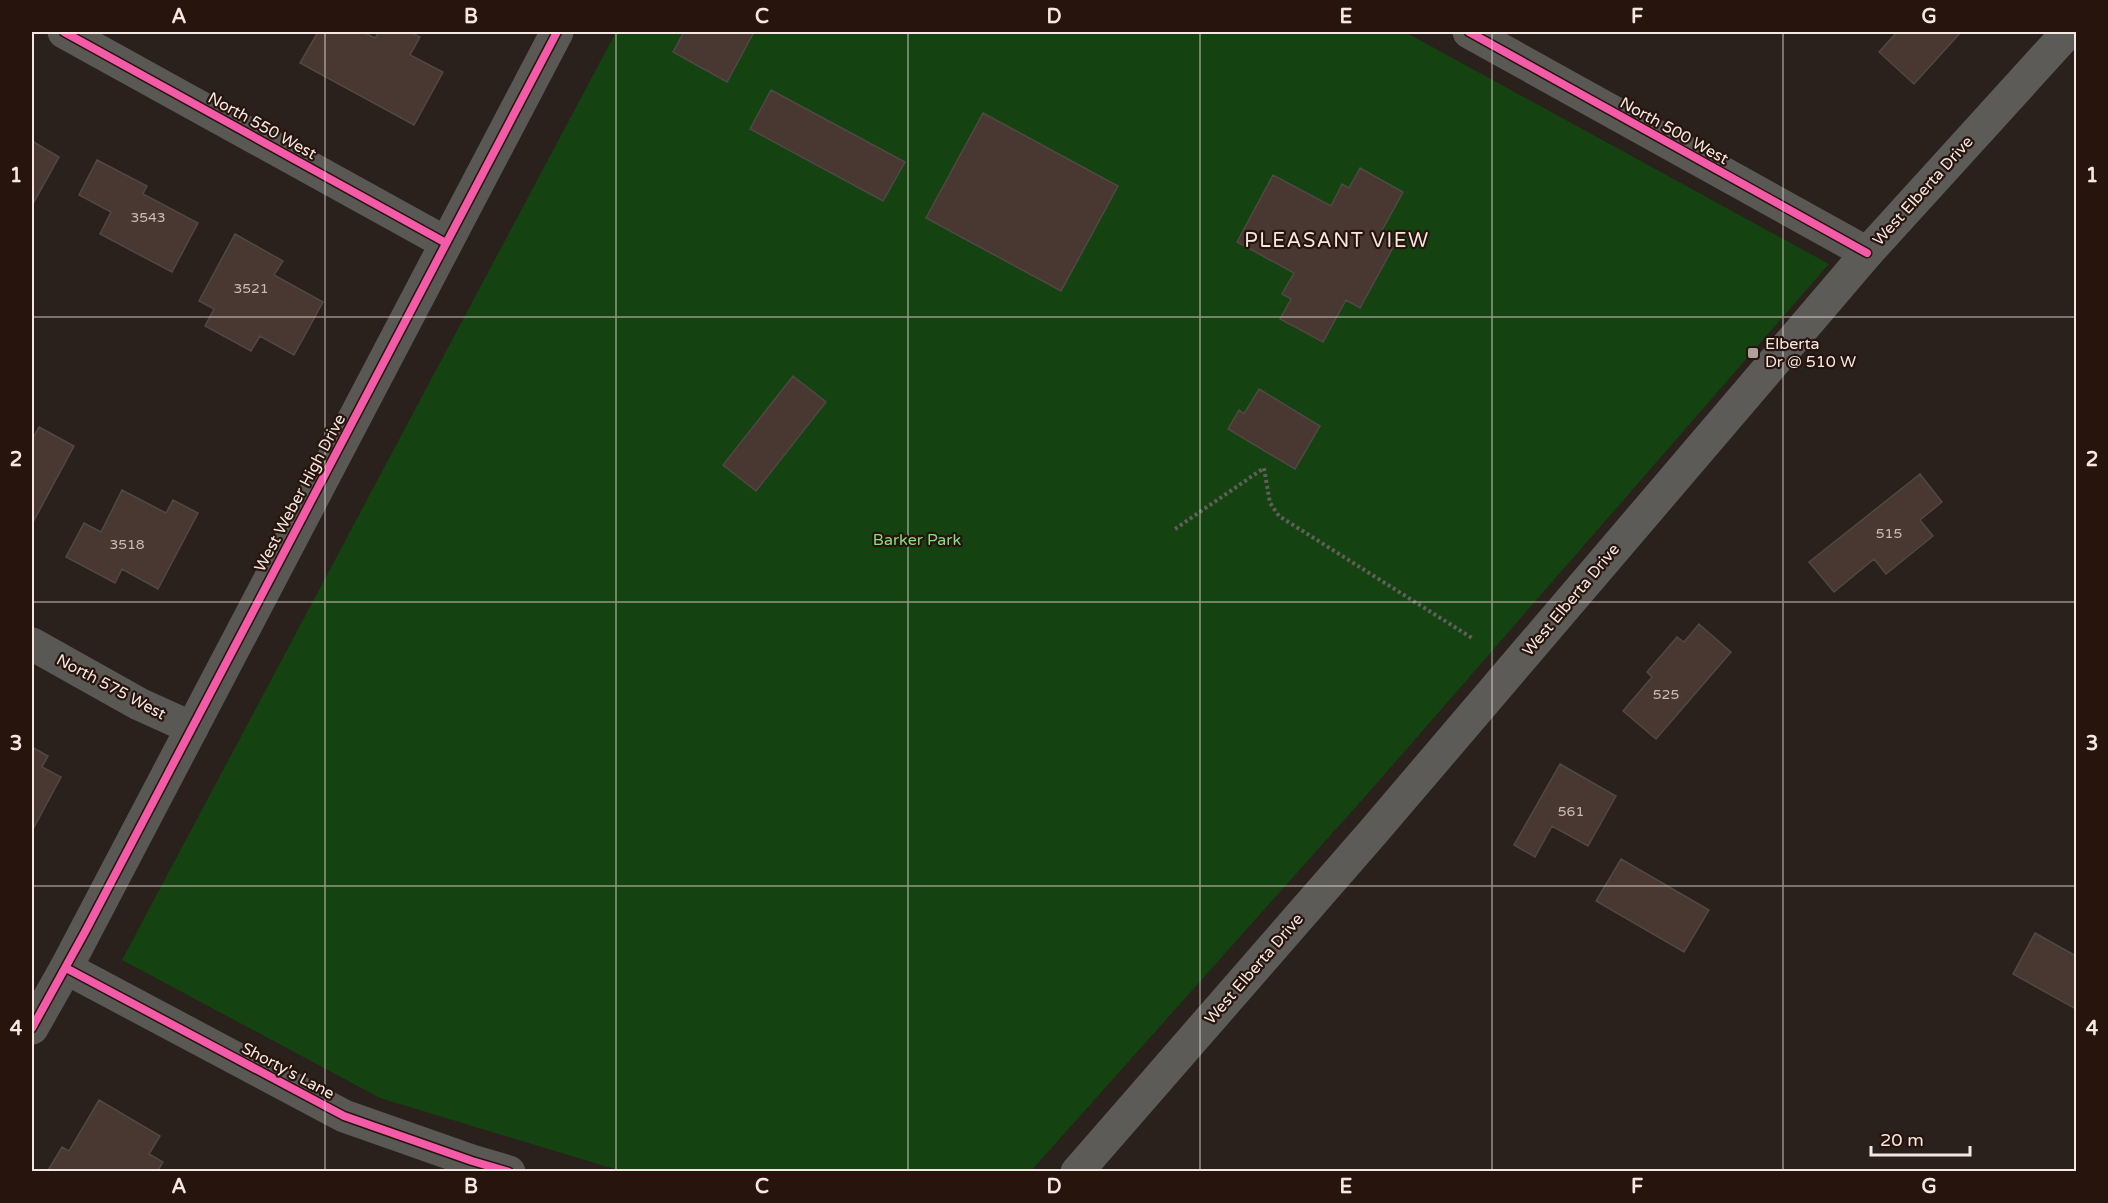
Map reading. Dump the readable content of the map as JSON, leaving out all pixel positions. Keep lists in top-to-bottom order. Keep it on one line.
{"streets":{"main road":["West Elberta Drive"],"street":["North 550 West","North 500 West","West Weber High Drive","North 575 West","Shorty's Lane"]},"crossings":[["North 550 West","West Weber High Drive"],["North 500 West","West Elberta Drive"],["West Weber High Drive","North 575 West"],["West Weber High Drive","Shorty's Lane"]],"districts":["PLEASANT VIEW"],"parks":["Barker Park"],"places":{"transit":["Elberta Dr @ 510 W"]},"house_numbers":["3543","3521","515","3518","525","561"],"scale_bar":"20 m","grid":{"columns":["A","B","C","D","E","F","G"],"rows":["1","2","3","4"]}}
